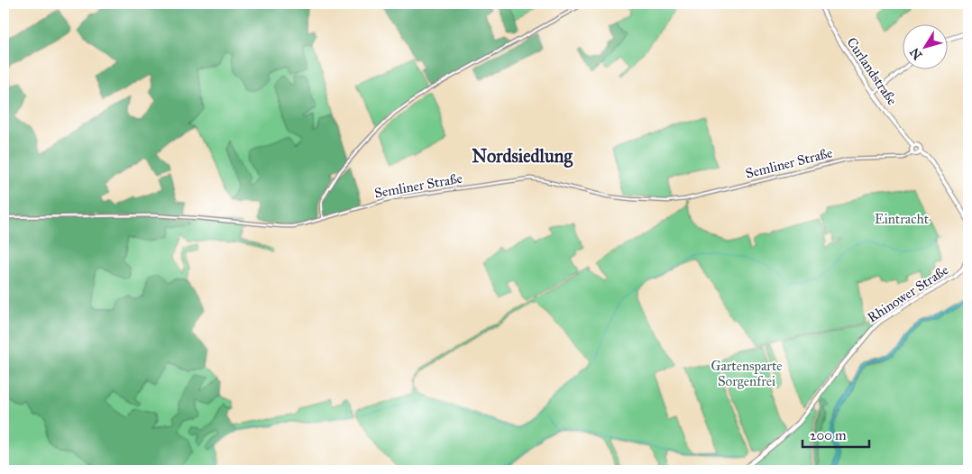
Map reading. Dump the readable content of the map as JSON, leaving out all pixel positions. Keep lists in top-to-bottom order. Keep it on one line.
{"streets":{"main road":["Curlandstraße","Rhinower Straße"],"street":["Semliner Straße"]},"crossings":[["Curlandstraße","Semliner Straße"]],"districts":["Nordsiedlung"],"parks":["Eintracht","Gartensparte Sorgenfrei"],"scale_bar":"200 m","north":"bottom left"}
